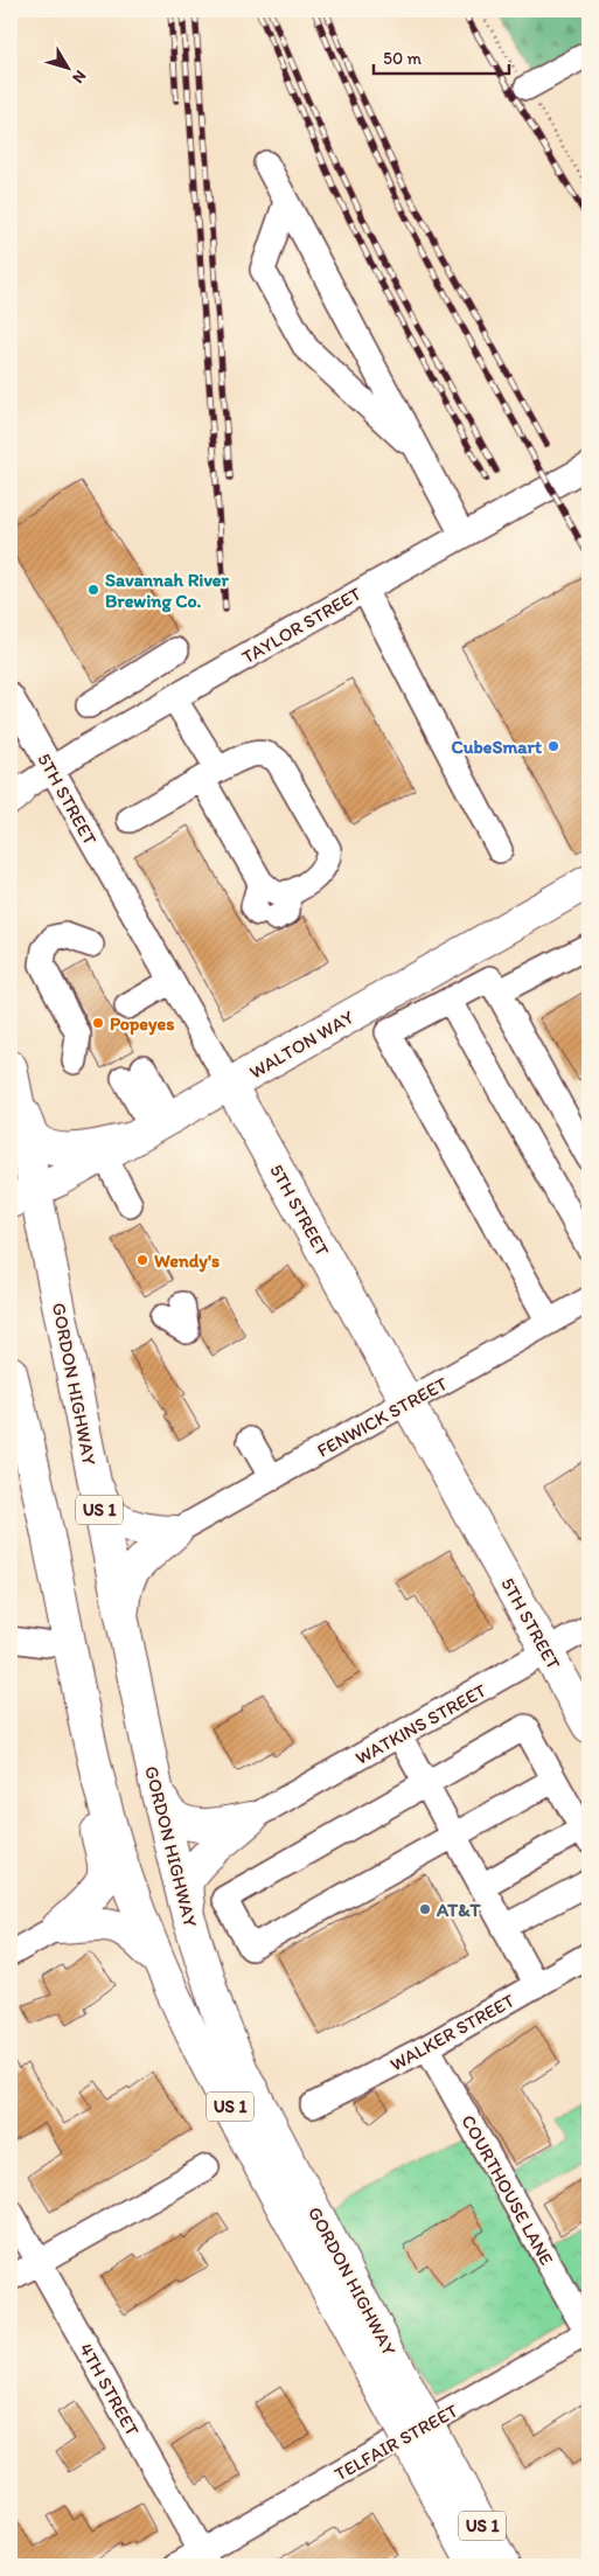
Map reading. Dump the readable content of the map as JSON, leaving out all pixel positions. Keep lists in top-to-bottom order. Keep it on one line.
{"streets":{"main road":["5TH STREET","WALTON WAY","GORDON HIGHWAY","US 1"],"street":["TAYLOR STREET","FENWICK STREET","WATKINS STREET","WALKER STREET","COURTHOUSE LANE","4TH STREET","TELFAIR STREET"]},"crossings":[["TAYLOR STREET","5TH STREET"],["5TH STREET","WALTON WAY"],["5TH STREET","FENWICK STREET"],["5TH STREET","WATKINS STREET"],["WALTON WAY","GORDON HIGHWAY"],["WALKER STREET","COURTHOUSE LANE"],["COURTHOUSE LANE","TELFAIR STREET"],["4TH STREET","TELFAIR STREET"]],"places":["Savannah River Brewing Co.","CubeSmart","Popeyes","Wendy's","AT&T"],"scale_bar":"50 m","north":"bottom right"}
